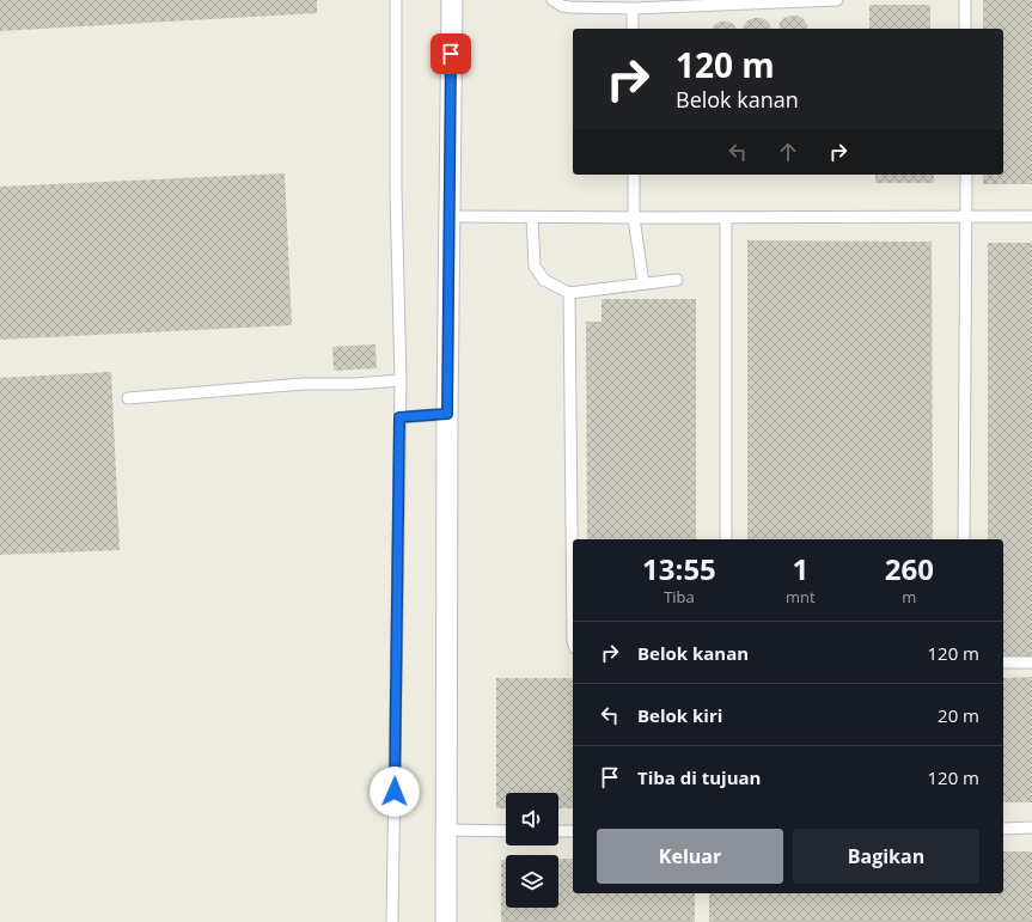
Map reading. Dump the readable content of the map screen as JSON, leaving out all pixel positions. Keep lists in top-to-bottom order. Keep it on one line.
{"page":{"turn":["120 m","Belok kanan"],"eta":["13:55","Tiba","1","mnt","260","m"],"list":[{"name":"Belok kanan","value":"120 m"},{"name":"Belok kiri","value":"20 m"},{"name":"Tiba di tujuan","value":"120 m"}],"buttons":["Keluar","Bagikan"]}}
